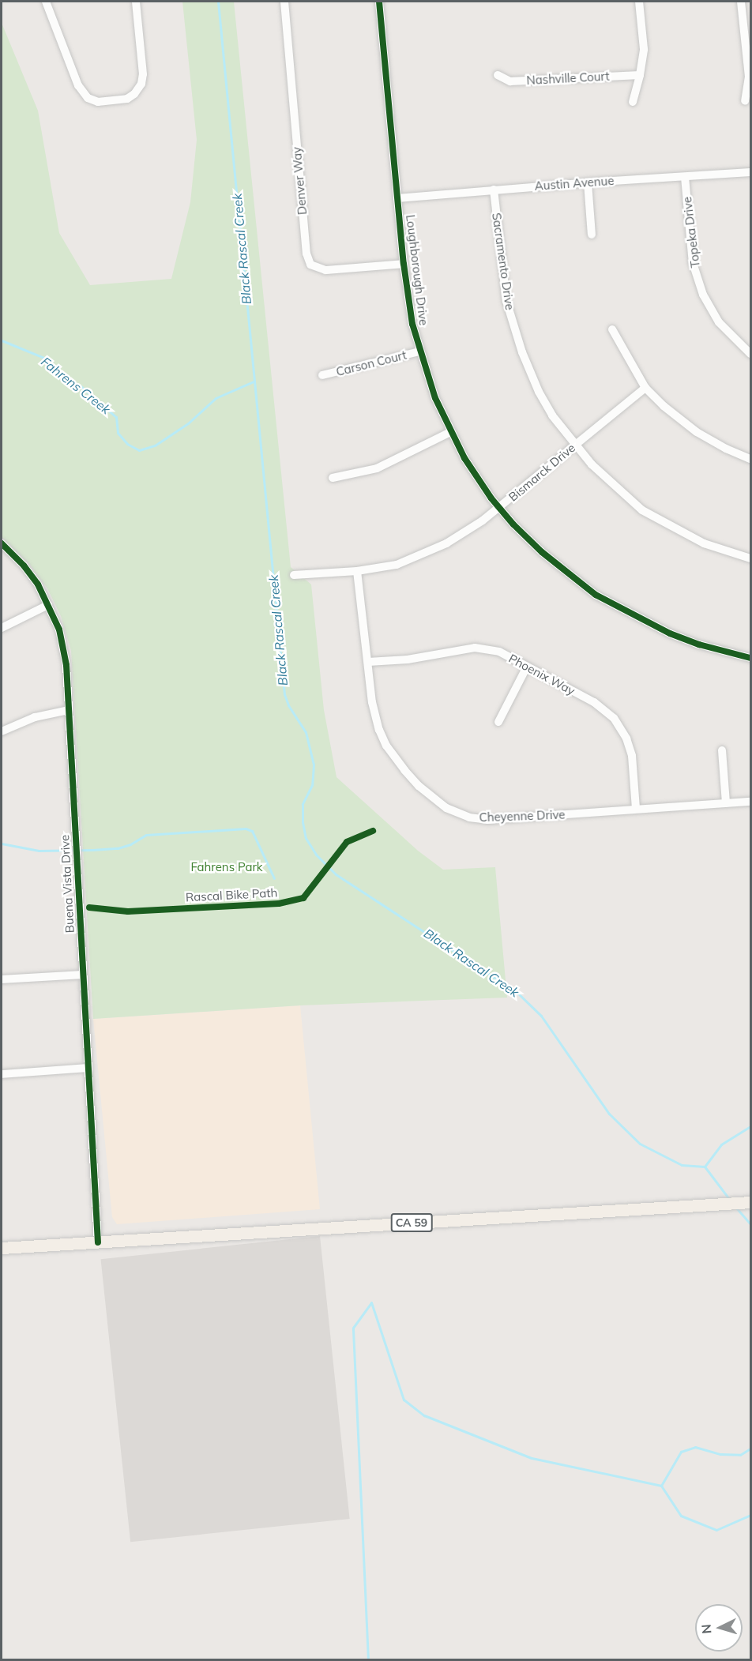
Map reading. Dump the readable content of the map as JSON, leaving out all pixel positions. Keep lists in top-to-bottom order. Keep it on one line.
{"streets":{"main road":["CA 59"],"street":["Nashville Court","Denver Way","Austin Avenue","Topeka Drive","Sacramento Drive","Loughborough Drive","Carson Court","Bismarck Drive","Phoenix Way","Cheyenne Drive","Buena Vista Drive"],"cycle path":["Rascal Bike Path"]},"crossings":[["Denver Way","Loughborough Drive"],["Austin Avenue","Topeka Drive"],["Austin Avenue","Sacramento Drive"],["Austin Avenue","Loughborough Drive"],["Sacramento Drive","Bismarck Drive"],["Loughborough Drive","Carson Court"],["Loughborough Drive","Bismarck Drive"],["Bismarck Drive","Cheyenne Drive"],["Phoenix Way","Cheyenne Drive"],["Buena Vista Drive","CA 59"]],"water":["Black Rascal Creek","Fahrens Creek"],"parks":["Fahrens Park"],"north":"left"}
